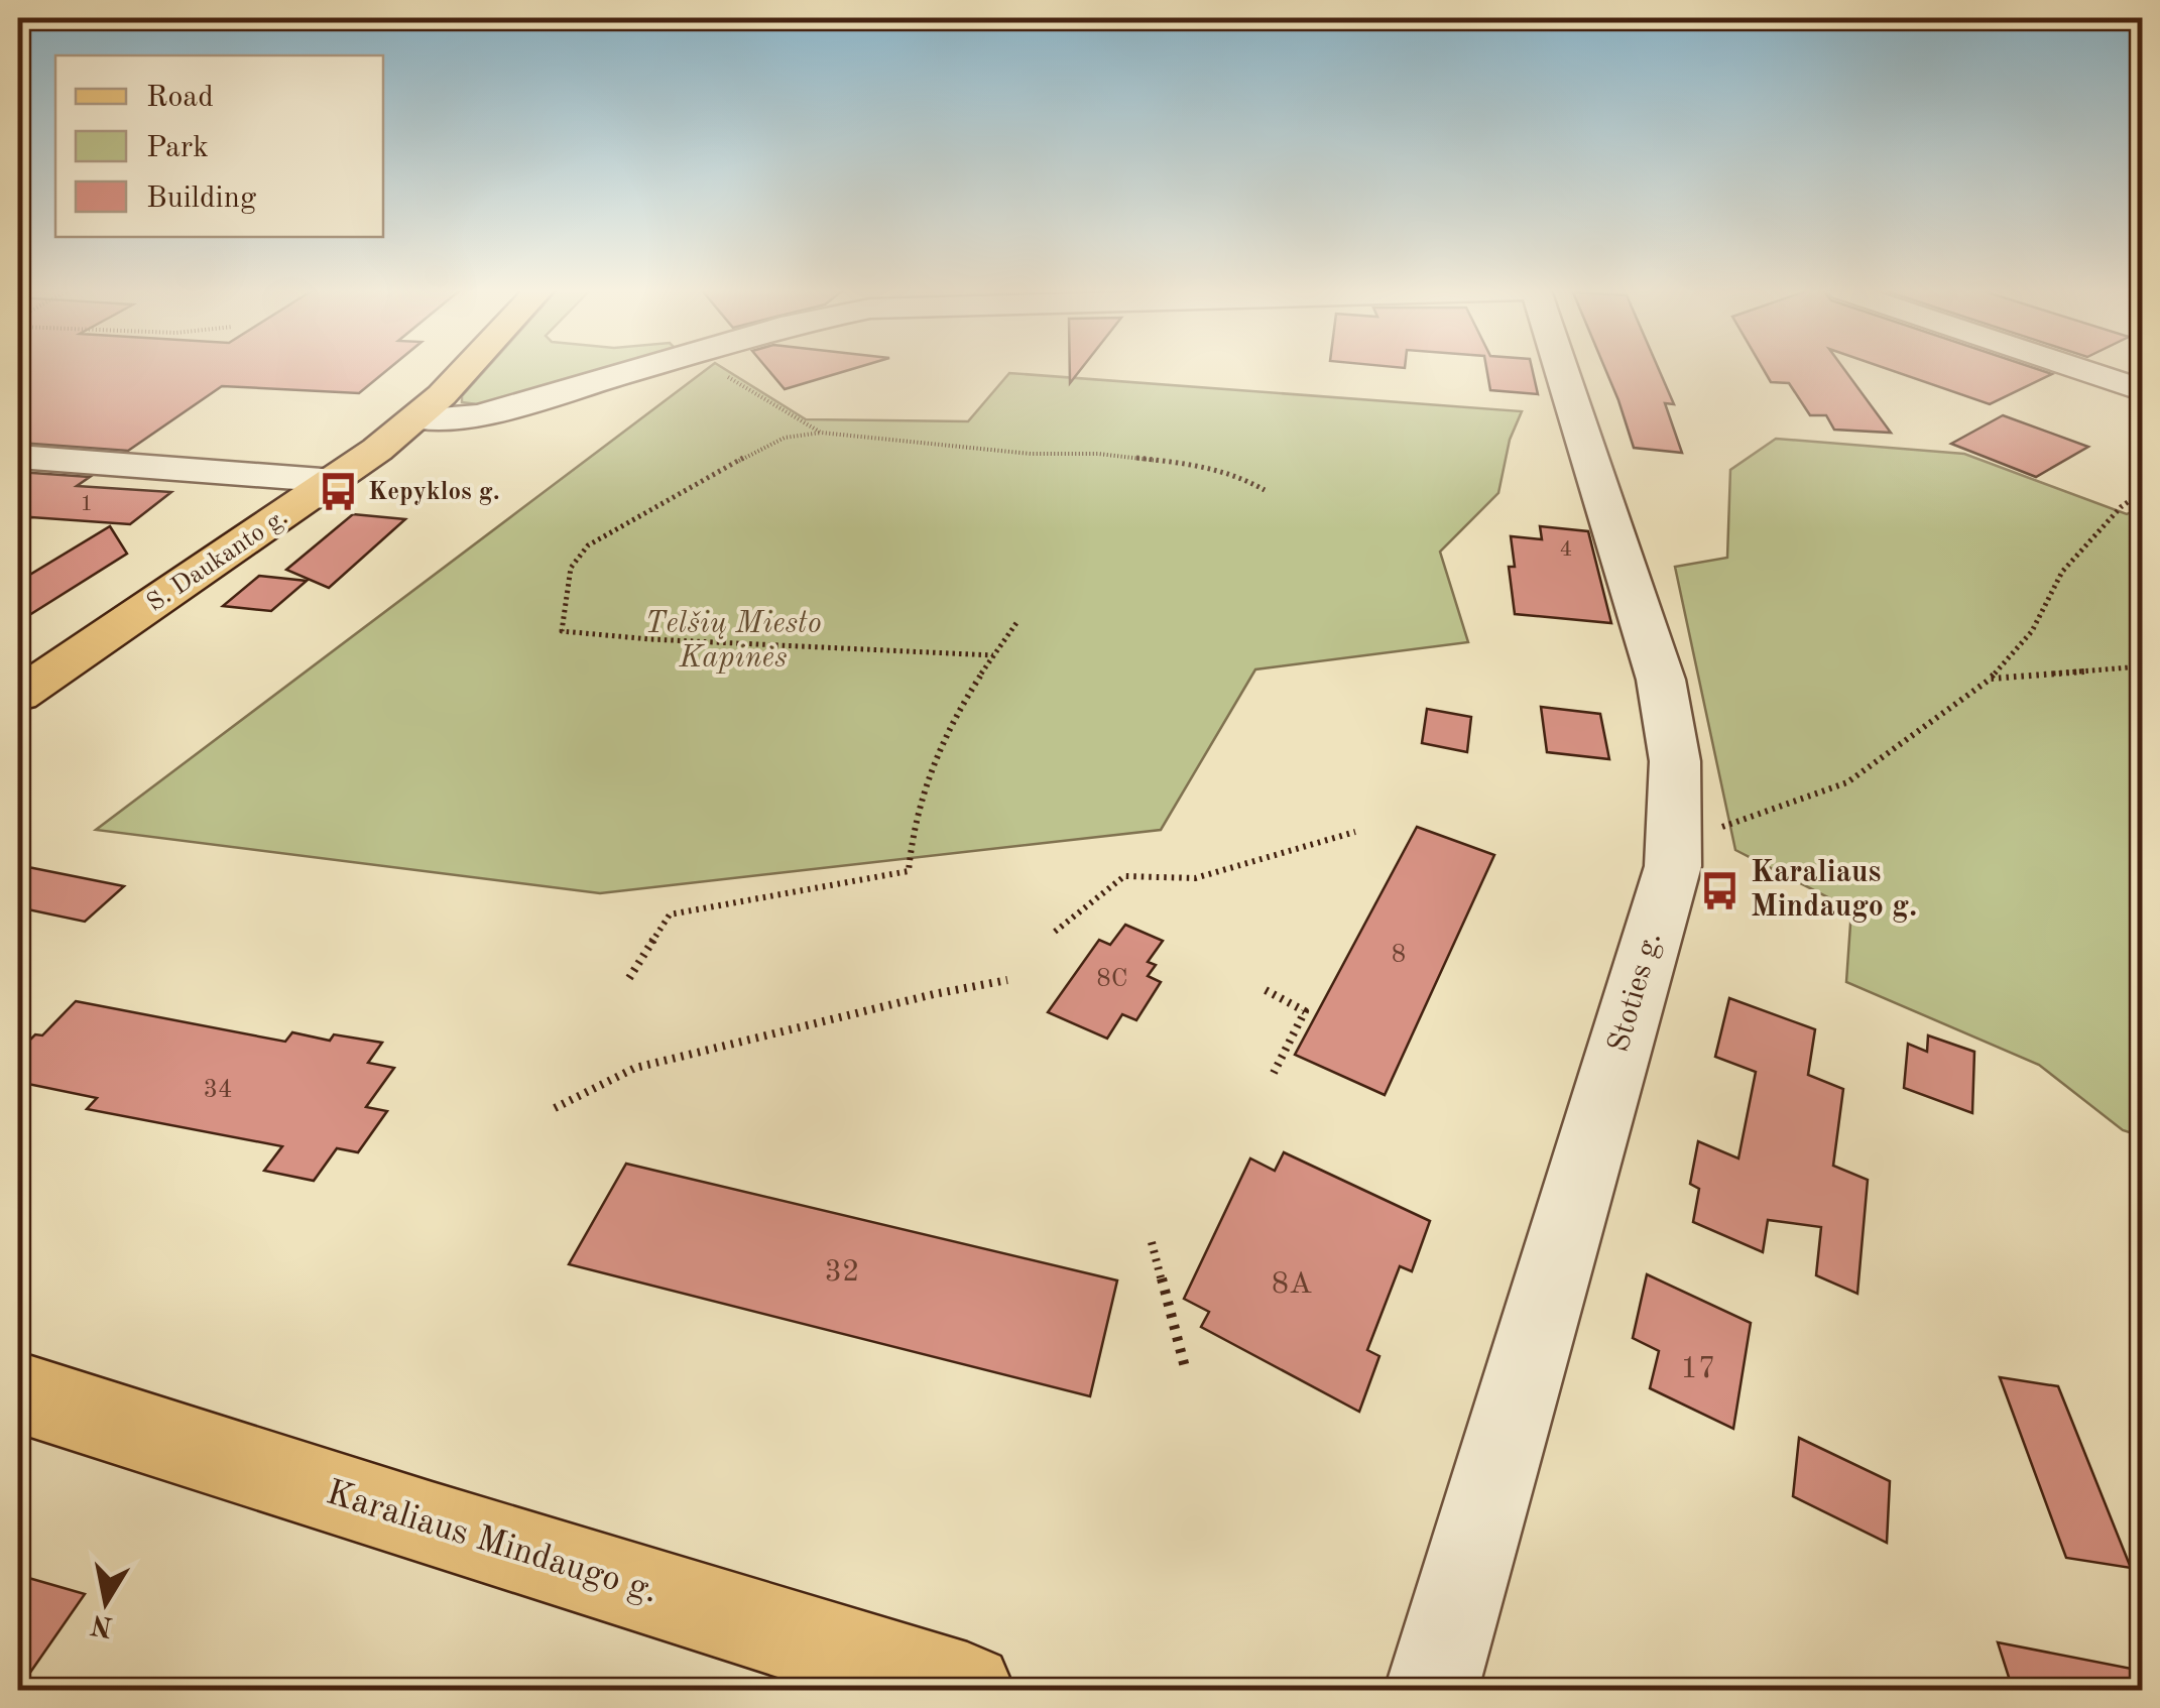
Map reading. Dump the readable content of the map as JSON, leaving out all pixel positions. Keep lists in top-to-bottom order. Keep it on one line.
{"streets":{"main road":["S. Daukanto g.","Karaliaus Mindaugo g."],"street":["Stoties g."]},"parks":["Telšių Miesto Kapinės"],"places":{"bus stop":["Kepyklos g.","Karaliaus Mindaugo g."]},"house_numbers":["1","4","8","8C","34","32","8A","17"],"legend":["Road","Park","Building"],"north":"bottom"}
